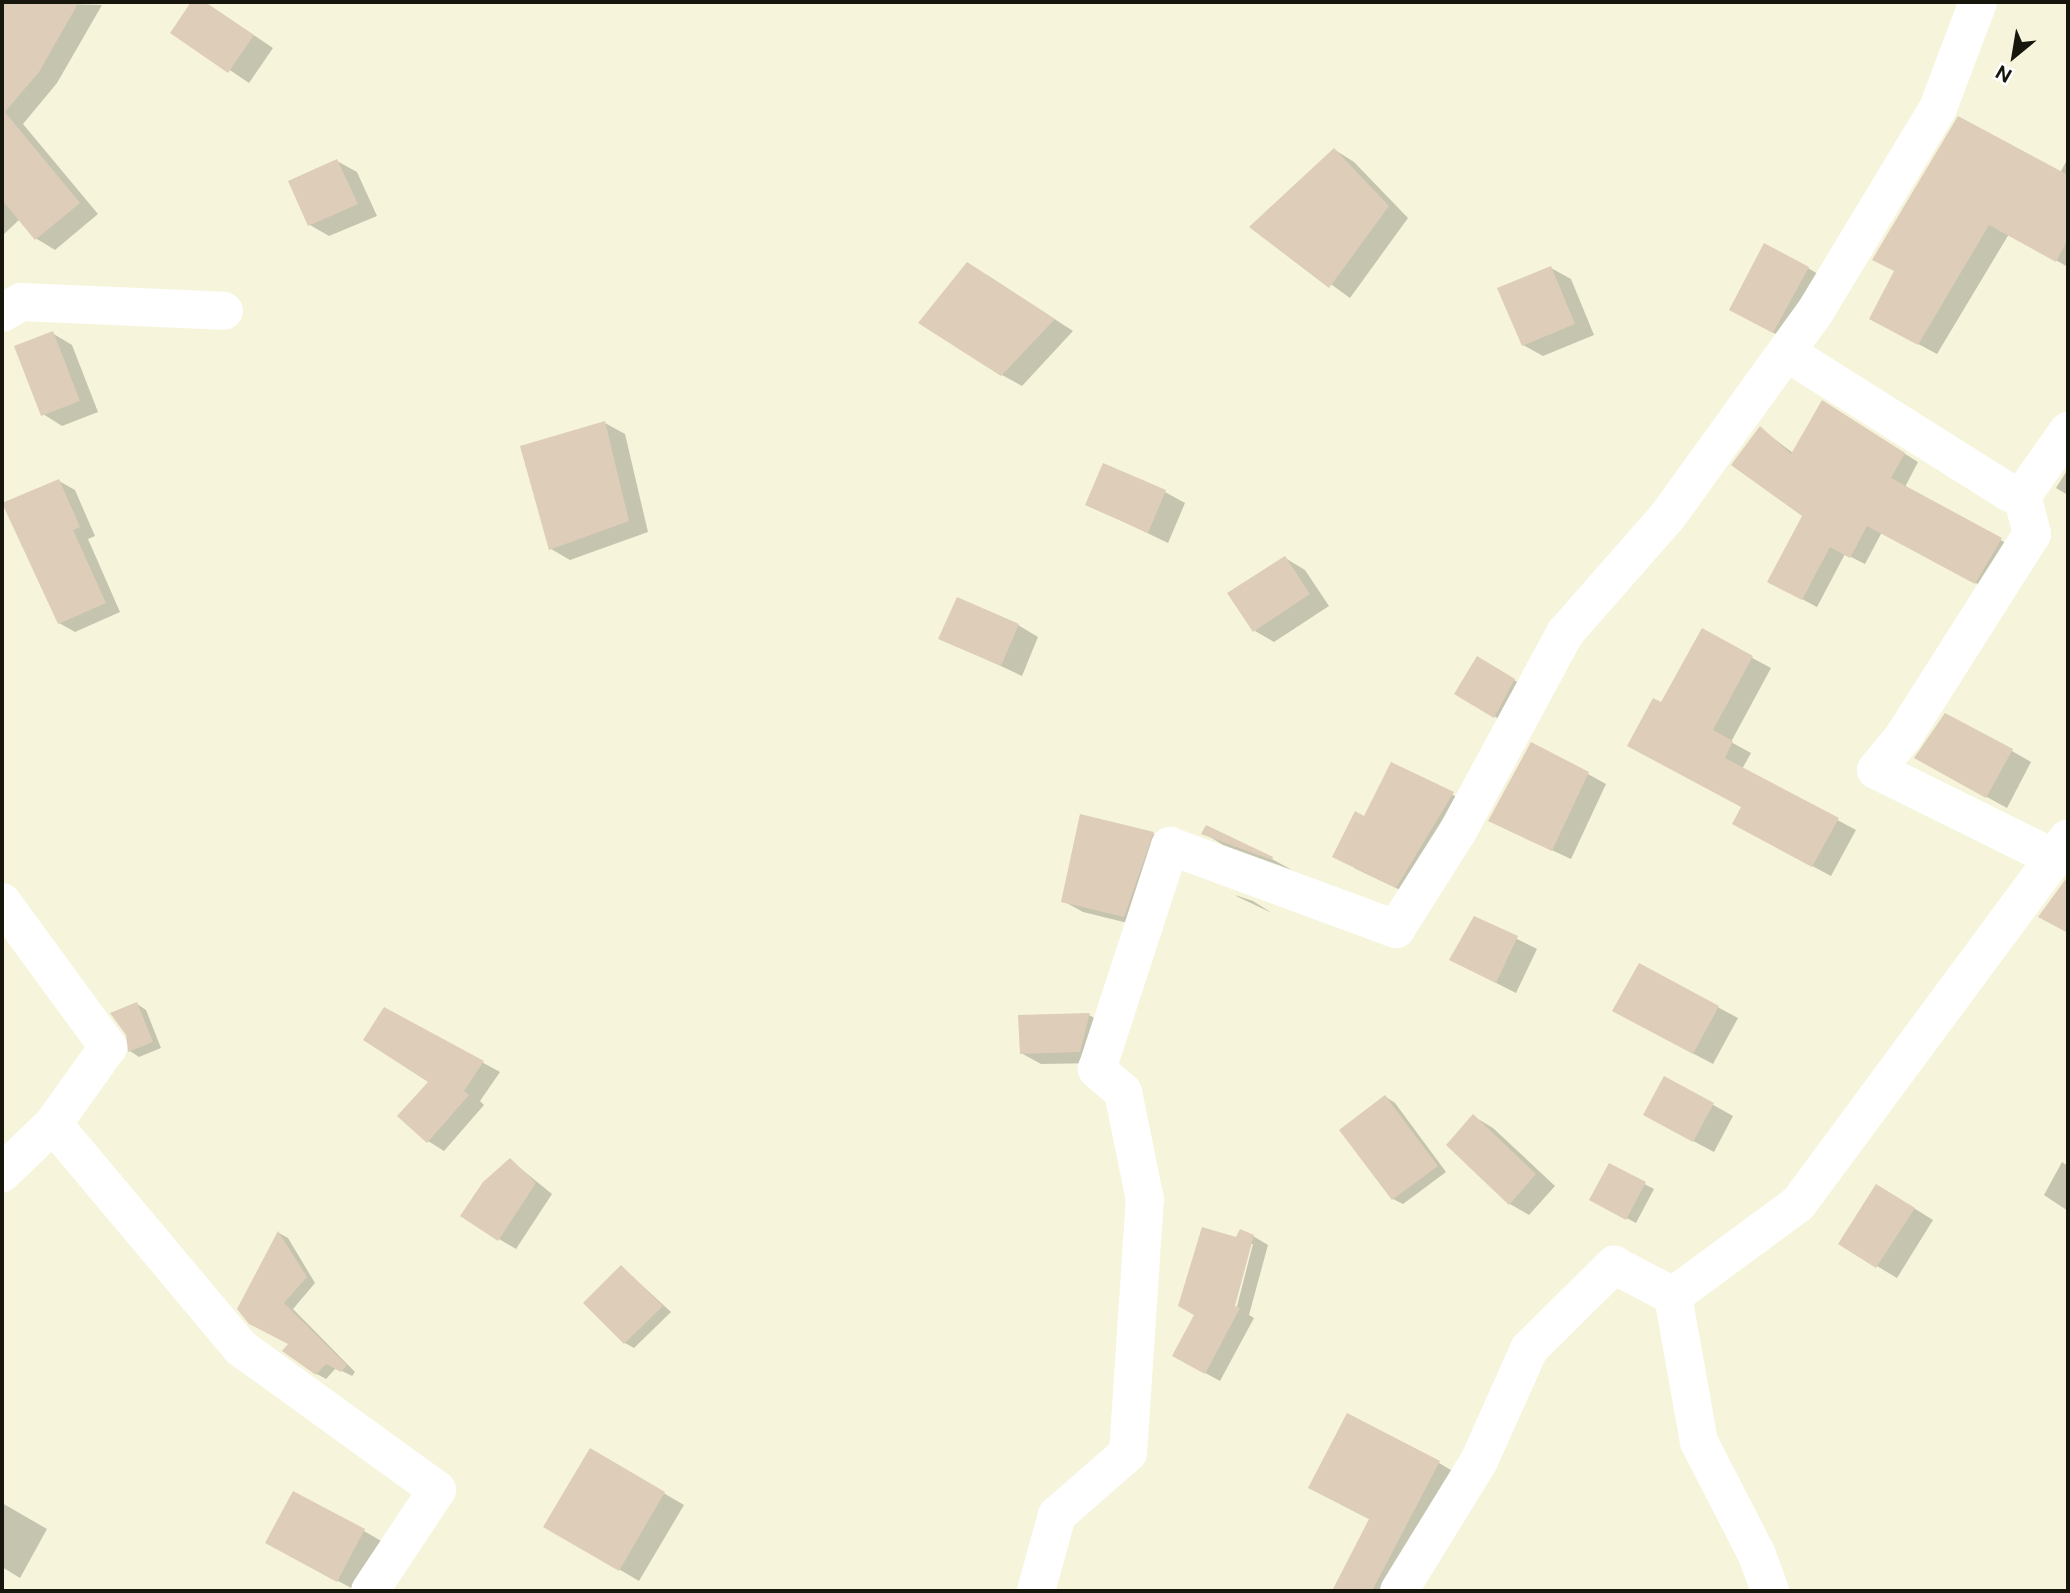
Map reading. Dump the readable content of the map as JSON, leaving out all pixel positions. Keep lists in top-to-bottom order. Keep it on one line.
{"north":"bottom left"}
